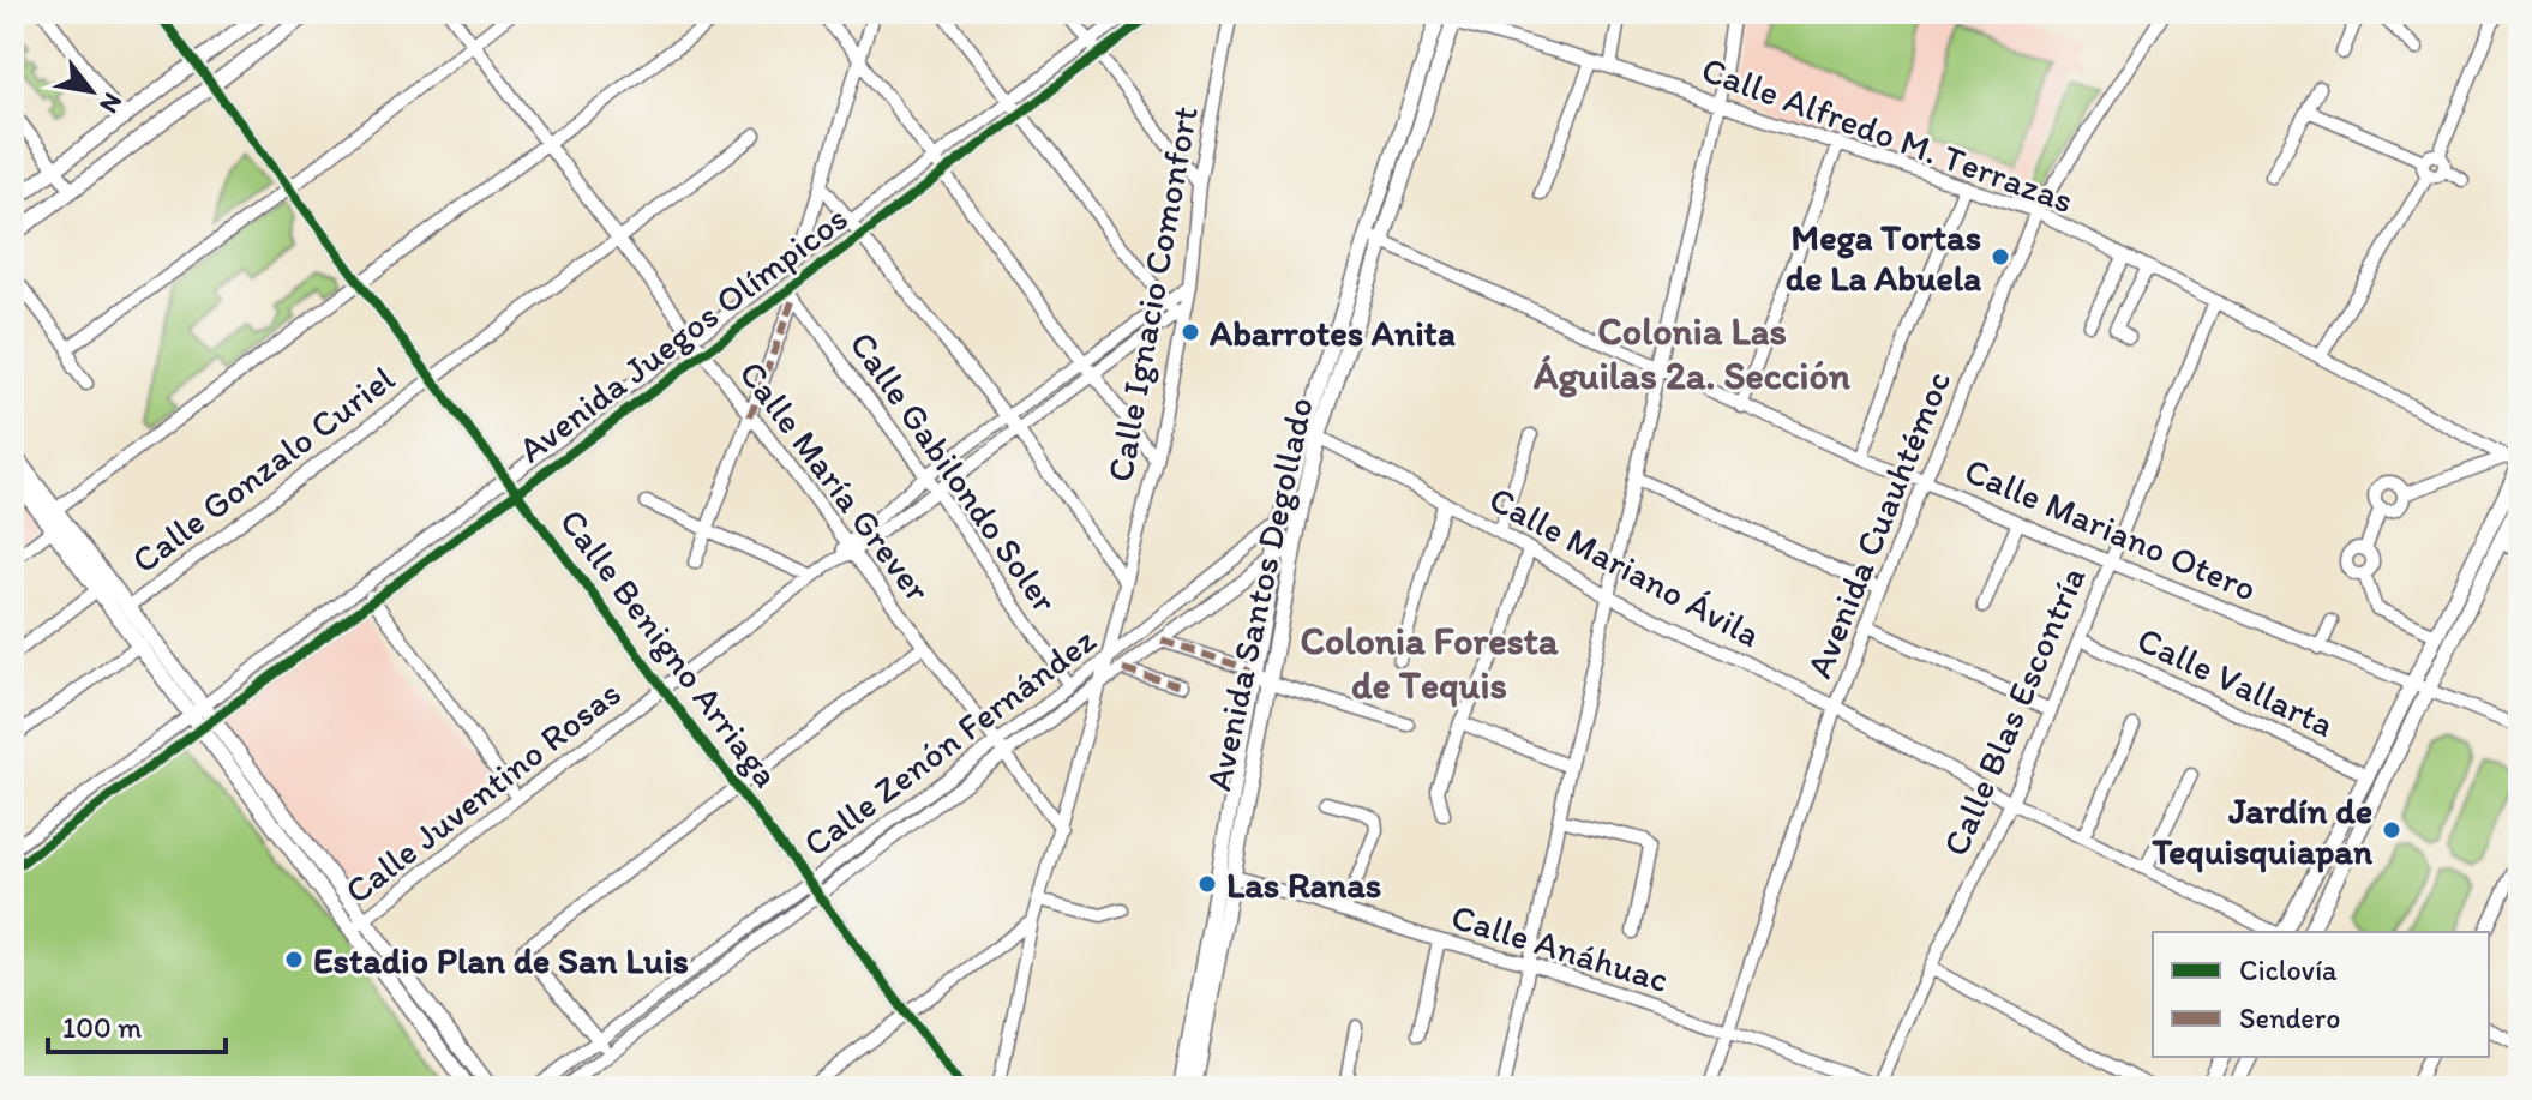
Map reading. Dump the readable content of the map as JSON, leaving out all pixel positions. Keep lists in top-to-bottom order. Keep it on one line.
{"streets":{"main road":["Avenida Santos Degollado"],"street":["Calle Alfredo M. Terrazas","Calle Ignacio Comonfort","Avenida Juegos Olímpicos","Calle Gonzalo Curiel","Calle Gabilondo Soler","Calle María Grever","Avenida Cuauhtémoc","Calle Mariano Otero","Calle Mariano Ávila","Calle Benigno Arriaga","Calle Vallarta","Calle Blas Escontría","Calle Zenón Fernández","Calle Juventino Rosas","Calle Anáhuac"]},"crossings":[["Calle Alfredo M. Terrazas","Avenida Cuauhtémoc"],["Calle Alfredo M. Terrazas","Avenida Santos Degollado"],["Calle Alfredo M. Terrazas","Calle Blas Escontría"],["Calle Ignacio Comonfort","Calle María Grever"],["Calle Ignacio Comonfort","Calle Zenón Fernández"],["Calle Ignacio Comonfort","Calle Juventino Rosas"],["Avenida Juegos Olímpicos","Calle Gabilondo Soler"],["Avenida Juegos Olímpicos","Calle María Grever"],["Avenida Juegos Olímpicos","Calle Benigno Arriaga"],["Calle Gonzalo Curiel","Calle María Grever"],["Calle Gonzalo Curiel","Calle Benigno Arriaga"],["Calle Gabilondo Soler","Calle Zenón Fernández"],["Calle Gabilondo Soler","Calle Juventino Rosas"],["Calle María Grever","Calle Zenón Fernández"],["Calle María Grever","Calle Juventino Rosas"],["Avenida Cuauhtémoc","Calle Mariano Otero"],["Avenida Cuauhtémoc","Calle Mariano Ávila"],["Avenida Cuauhtémoc","Calle Anáhuac"],["Calle Mariano Otero","Avenida Santos Degollado"],["Calle Mariano Otero","Calle Blas Escontría"],["Calle Mariano Ávila","Avenida Santos Degollado"],["Calle Mariano Ávila","Calle Blas Escontría"],["Avenida Santos Degollado","Calle Zenón Fernández"],["Avenida Santos Degollado","Calle Anáhuac"],["Calle Benigno Arriaga","Calle Zenón Fernández"],["Calle Benigno Arriaga","Calle Juventino Rosas"],["Calle Vallarta","Calle Blas Escontría"],["Calle Blas Escontría","Calle Anáhuac"]],"districts":["Colonia Las Águilas 2a. Sección","Colonia Foresta de Tequis"],"places":["Mega Tortas de La Abuela","Abarrotes Anita","Jardín de Tequisquiapan","Las Ranas","Estadio Plan de San Luis"],"legend":["Ciclovía","Sendero"],"scale_bar":"100 m","north":"bottom right"}
